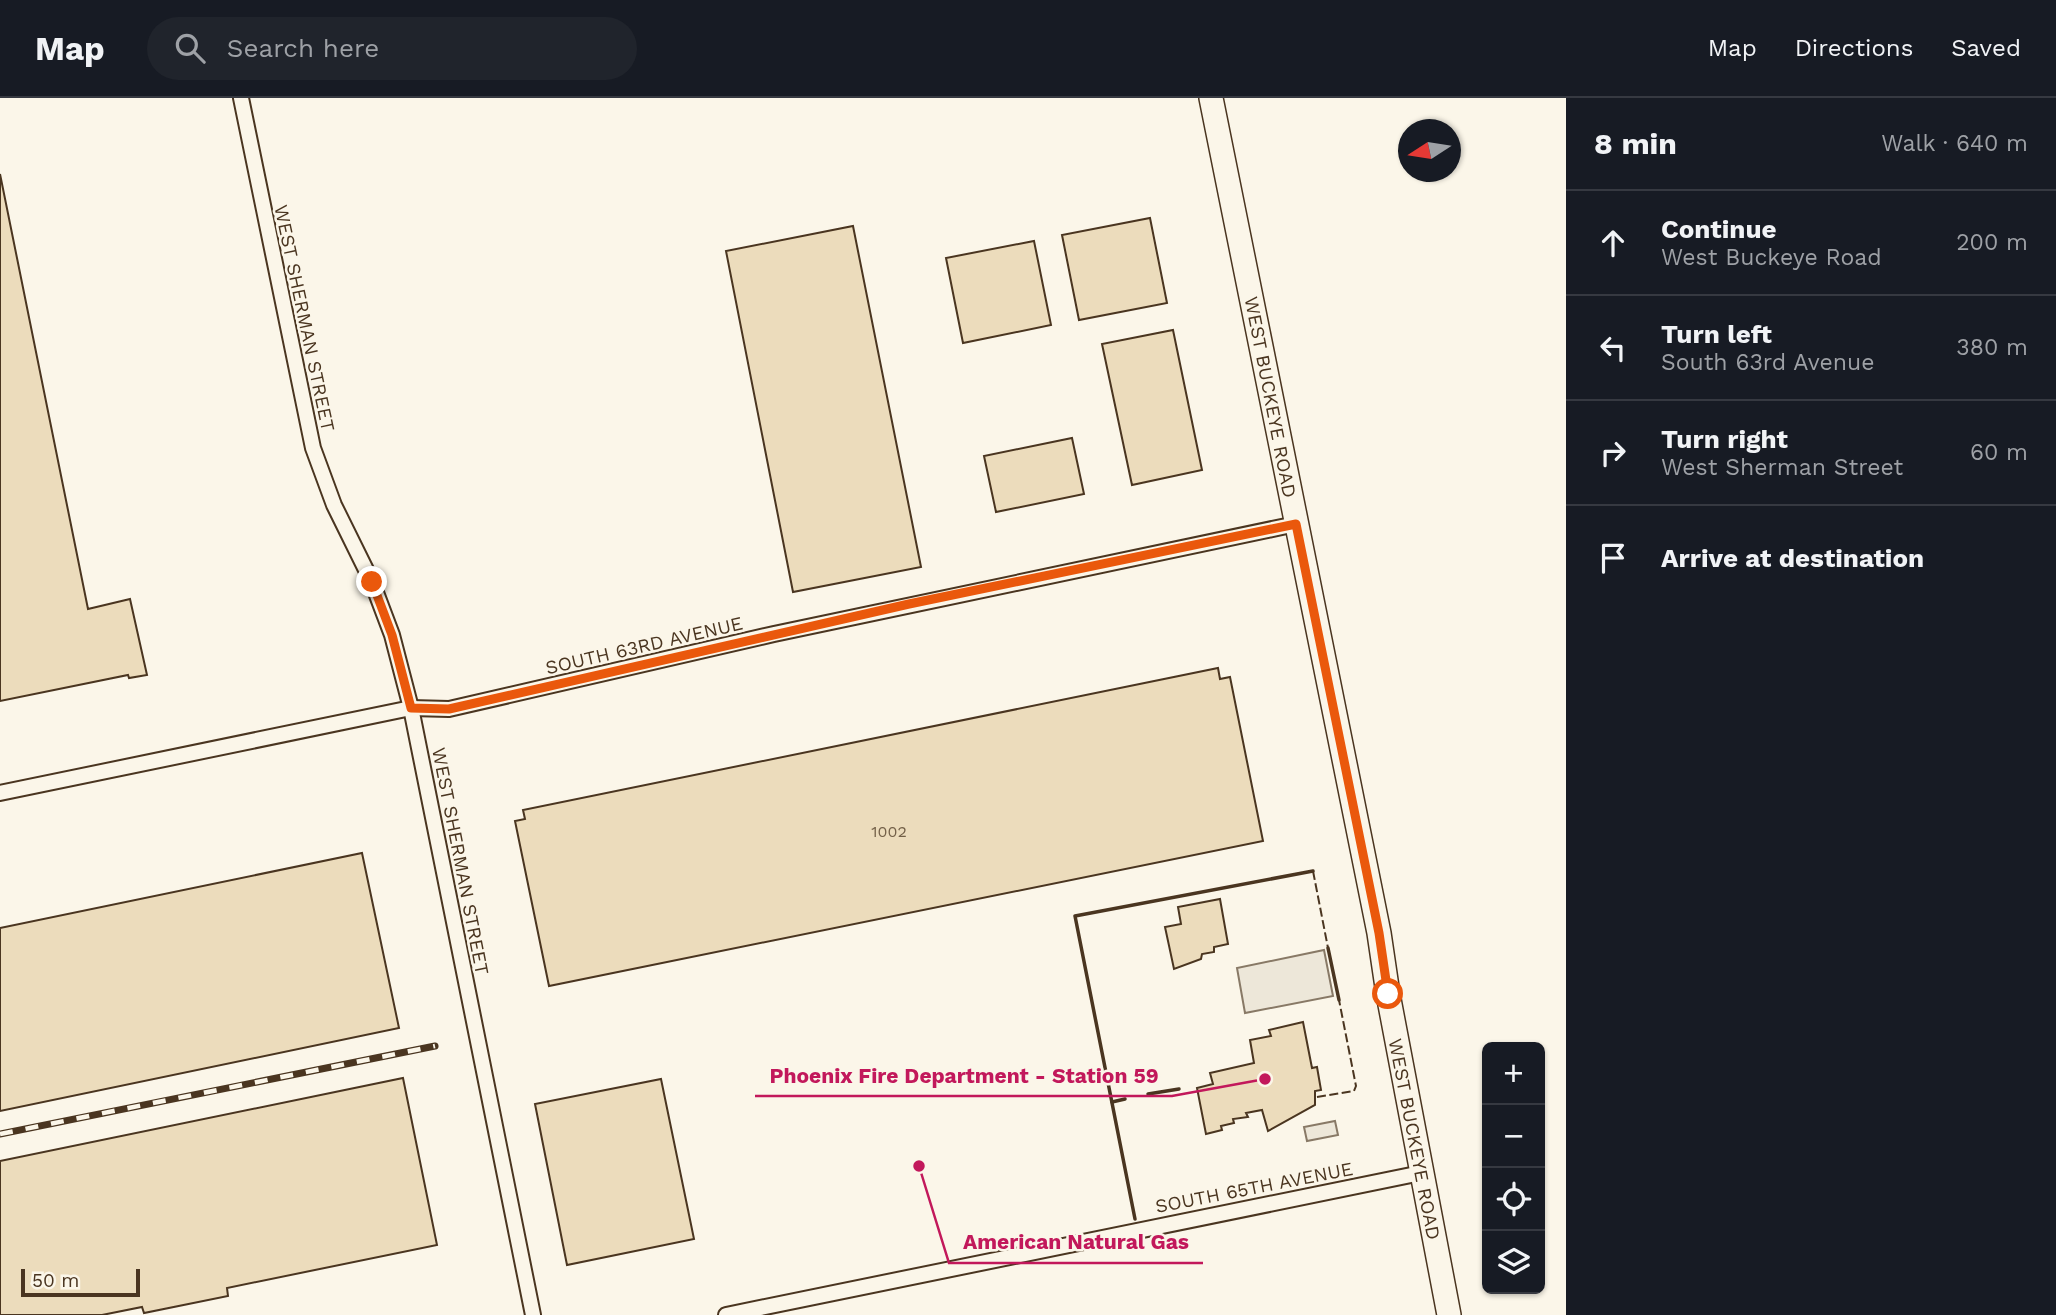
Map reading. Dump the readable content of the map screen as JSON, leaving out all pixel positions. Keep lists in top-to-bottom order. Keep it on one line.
{"streets":{"main road":["WEST BUCKEYE ROAD"],"street":["WEST SHERMAN STREET","SOUTH 63RD AVENUE","SOUTH 65TH AVENUE"]},"crossings":[["WEST SHERMAN STREET","SOUTH 63RD AVENUE"],["WEST BUCKEYE ROAD","SOUTH 63RD AVENUE"],["WEST BUCKEYE ROAD","SOUTH 65TH AVENUE"]],"places":["Phoenix Fire Department - Station 59","American Natural Gas"],"house_numbers":["1002"],"scale_bar":"50 m","north":"left","page":{"header":"Map","search":"Search here","nav":["Map","Directions","Saved"],"heading":["8 min","Walk · 640 m"],"list":[["Continue","West Buckeye Road","200 m"],["Turn left","South 63rd Avenue","380 m"],["Turn right","West Sherman Street","60 m"],"Arrive at destination"],"map_buttons":["+","−"],"scale":"50 m"}}
